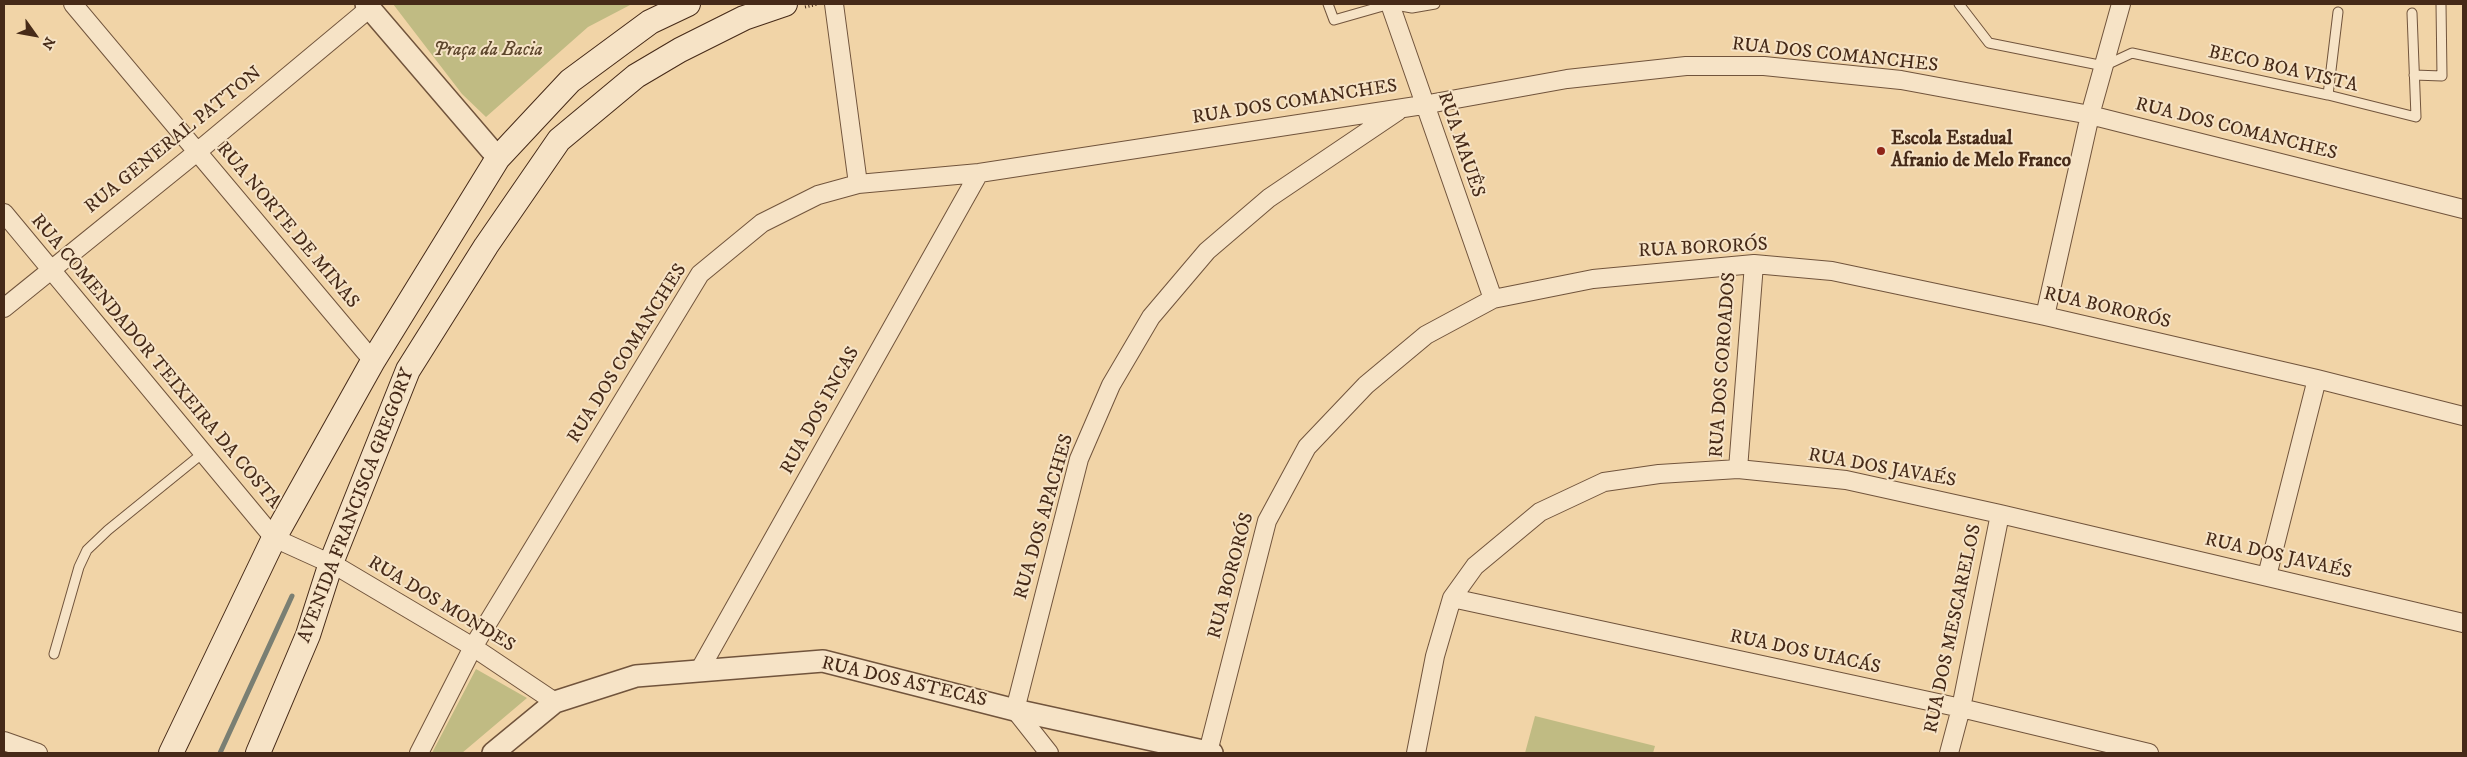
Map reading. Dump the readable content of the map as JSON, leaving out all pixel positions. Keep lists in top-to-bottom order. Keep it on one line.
{"streets":{"main road":["AVENIDA FRANCISCA GREGORY"],"street":["RUA DOS COMANCHES","RUA GENERAL PATTON","RUA MAUÊS","RUA NORTE DE MINAS","RUA BORORÓS","RUA COMENDADOR TEIXEIRA DA COSTA","RUA DOS COROADOS","RUA DOS INCAS","RUA DOS JAVAÉS","RUA DOS APACHES","RUA DOS MONDES","RUA DOS MESCARELOS","RUA DOS UIACÁS","RUA DOS ASTECAS"],"lane":["BECO BOA VISTA"]},"crossings":[["RUA DOS COMANCHES","RUA MAUÊS"],["RUA DOS COMANCHES","RUA DOS INCAS"],["RUA DOS COMANCHES","RUA DOS APACHES"],["RUA DOS COMANCHES","RUA DOS MONDES"],["RUA GENERAL PATTON","RUA NORTE DE MINAS"],["RUA GENERAL PATTON","RUA COMENDADOR TEIXEIRA DA COSTA"],["RUA MAUÊS","RUA BORORÓS"],["RUA NORTE DE MINAS","AVENIDA FRANCISCA GREGORY"],["RUA BORORÓS","RUA DOS COROADOS"],["RUA BORORÓS","RUA DOS ASTECAS"],["RUA COMENDADOR TEIXEIRA DA COSTA","AVENIDA FRANCISCA GREGORY"],["RUA COMENDADOR TEIXEIRA DA COSTA","RUA DOS MONDES"],["RUA DOS COROADOS","RUA DOS JAVAÉS"],["RUA DOS INCAS","RUA DOS ASTECAS"],["RUA DOS JAVAÉS","RUA DOS MESCARELOS"],["RUA DOS JAVAÉS","RUA DOS UIACÁS"],["AVENIDA FRANCISCA GREGORY","RUA DOS MONDES"],["RUA DOS APACHES","RUA DOS ASTECAS"],["RUA DOS MONDES","RUA DOS ASTECAS"],["RUA DOS MESCARELOS","RUA DOS UIACÁS"]],"parks":["Praça da Bacia"],"places":["Escola Estadual Afranio de Melo Franco"],"north":"bottom right"}
